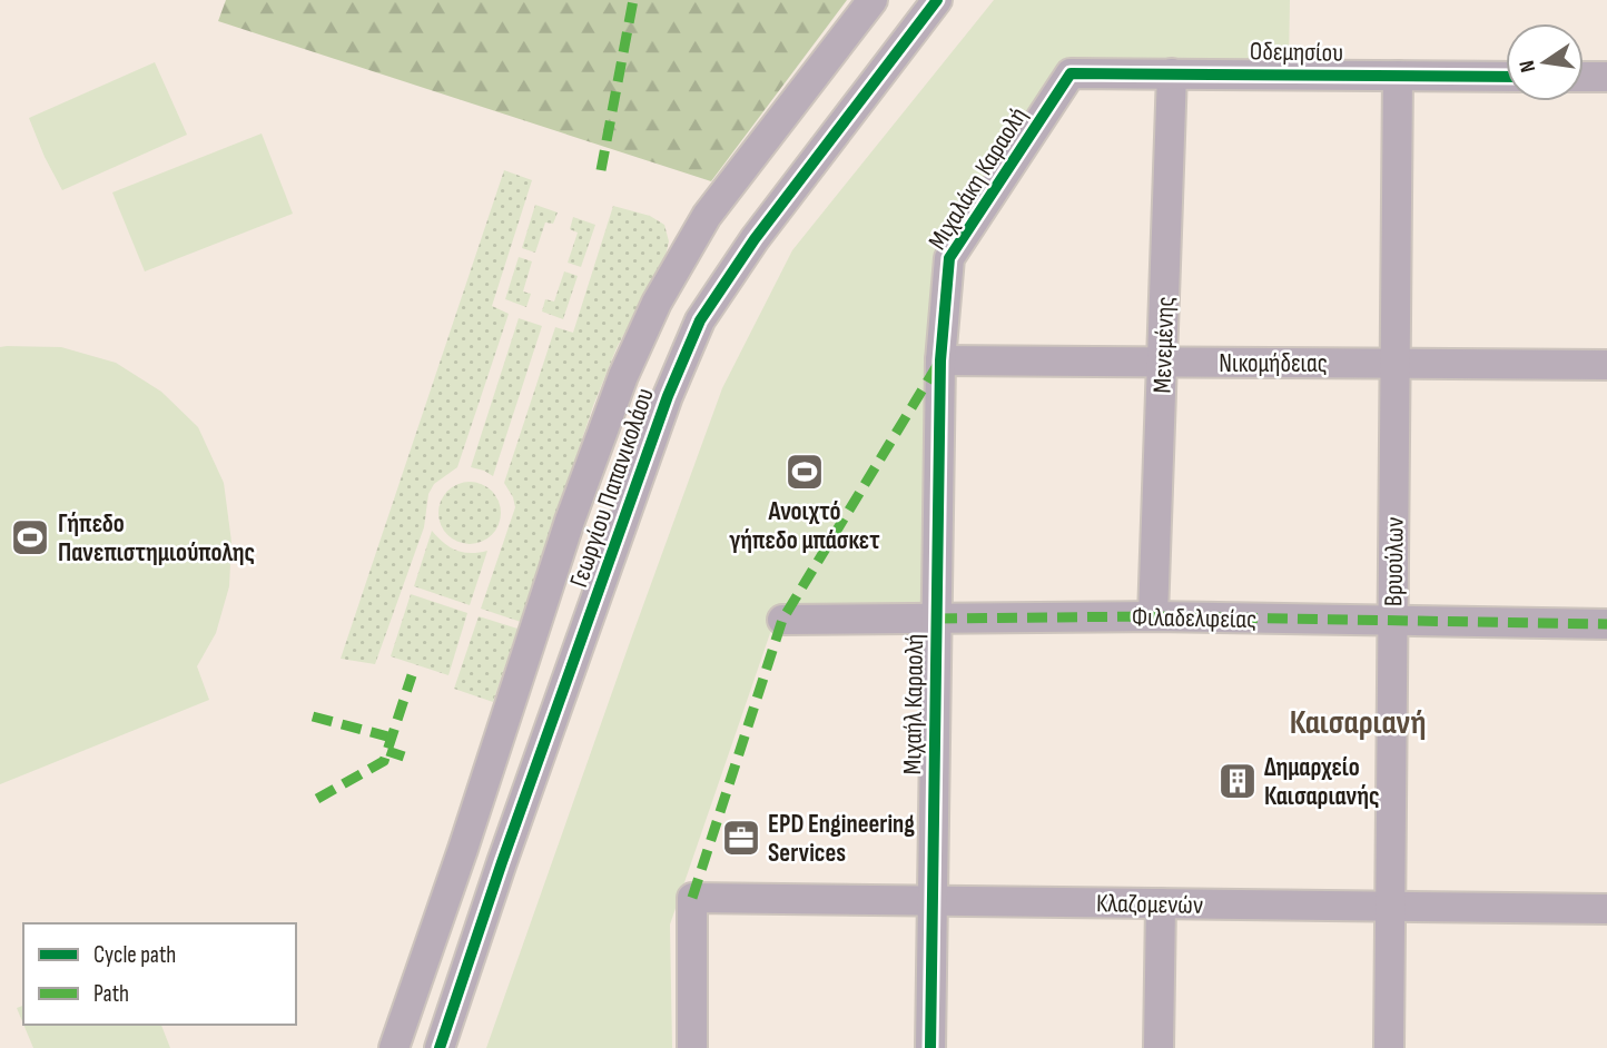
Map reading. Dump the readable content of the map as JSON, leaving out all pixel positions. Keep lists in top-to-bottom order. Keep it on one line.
{"streets":{"street":["Οδεμησίου","Μιχαλάκη Καραολή","Μενεμένης","Νικομήδειας","Γεωργίου Παπανικολάου","Βρυούλων","Φιλαδελφείας","Μιχαήλ Καραολή","Κλαζομενών"]},"crossings":[["Οδεμησίου","Μιχαλάκη Καραολή"],["Οδεμησίου","Μενεμένης"],["Οδεμησίου","Βρυούλων"],["Μιχαλάκη Καραολή","Νικομήδειας"],["Μιχαλάκη Καραολή","Μιχαήλ Καραολή"],["Μενεμένης","Νικομήδειας"],["Μενεμένης","Φιλαδελφείας"],["Νικομήδειας","Βρυούλων"],["Νικομήδειας","Μιχαήλ Καραολή"],["Βρυούλων","Φιλαδελφείας"],["Βρυούλων","Κλαζομενών"],["Φιλαδελφείας","Μιχαήλ Καραολή"],["Μιχαήλ Καραολή","Κλαζομενών"]],"districts":["Καισαριανή"],"places":{"sports":["Ανοιχτό γήπεδο μπάσκετ","Γήπεδο Πανεπιστημιούπολης"],"building":["Δημαρχείο Καισαριανής"],"office":["EPD Engineering Services"]},"legend":["Cycle path","Path"],"north":"left"}
